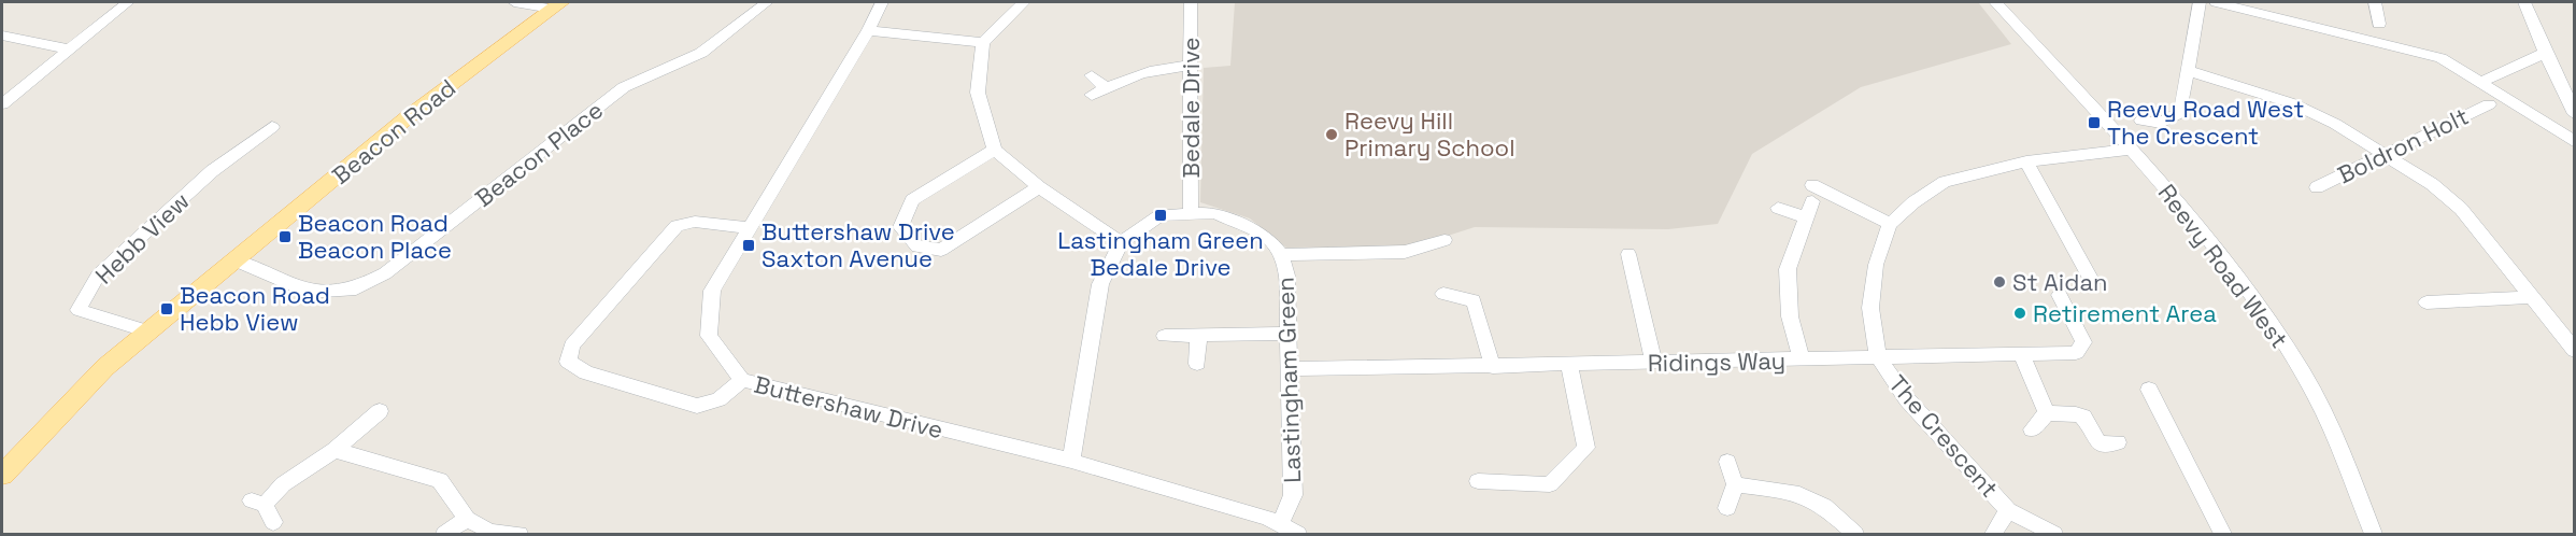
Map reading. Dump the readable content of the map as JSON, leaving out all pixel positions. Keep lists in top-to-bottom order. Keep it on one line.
{"streets":{"main road":["Beacon Road"],"street":["Bedale Drive","Boldron Holt","Beacon Place","Hebb View","Reevy Road West","Ridings Way","Lastingham Green","Buttershaw Drive","The Crescent"]},"crossings":[["Bedale Drive","Lastingham Green"],["Beacon Road","Beacon Place"],["Beacon Road","Hebb View"],["Reevy Road West","The Crescent"],["Ridings Way","Lastingham Green"],["Ridings Way","The Crescent"],["Lastingham Green","Buttershaw Drive"]],"places":{"transit":["Reevy Road West The Crescent","Lastingham Green Bedale Drive","Beacon Road Beacon Place","Buttershaw Drive Saxton Avenue","Beacon Road Hebb View"],"other":["Reevy Hill Primary School","St Aidan","Retirement Area"]}}
